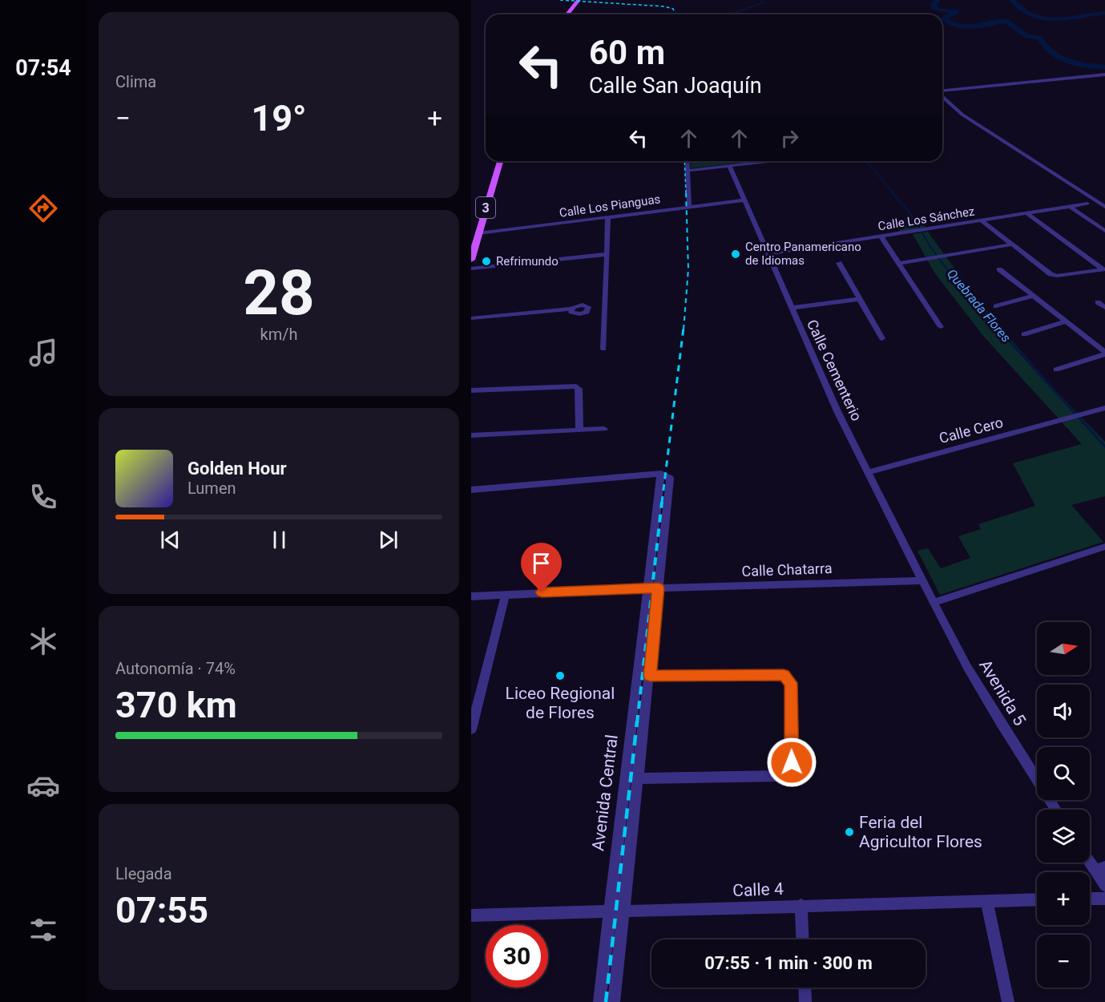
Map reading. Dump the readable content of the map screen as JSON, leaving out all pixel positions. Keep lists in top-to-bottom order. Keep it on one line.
{"streets":{"main road":["3"],"street":["Calle Los Pianguas","Calle Los Sánchez","Calle Cementerio","Calle Cero","Calle Chatarra","Avenida 5","Avenida Central","Calle 4"]},"crossings":[["Calle Los Pianguas","3"],["Calle Los Pianguas","Calle Cementerio"],["Calle Los Sánchez","Calle Cementerio"],["Calle Cementerio","Calle Cero"],["Calle Cementerio","Calle Chatarra"],["Calle Cementerio","Avenida 5"],["Calle Chatarra","Avenida 5"],["Calle Chatarra","Avenida Central"],["Avenida Central","Calle 4"]],"water":["Quebrada Flores"],"places":["Centro Panamericano de Idiomas","Refrimundo","Liceo Regional de Flores","Feria del Agricultor Flores"],"north":"right","page":{"tabs":"07:54","tile":["Clima",["28","km/h"],["Autonomía · 74%","370 km"],["Llegada","07:55"]],"turn":["60 m","Calle San Joaquín"],"heat":["−","19°","+"],"song":["Golden Hour","Lumen"],"map_buttons":["+","−"],"limit":"30","trip":"07:55 · 1 min · 300 m"}}
